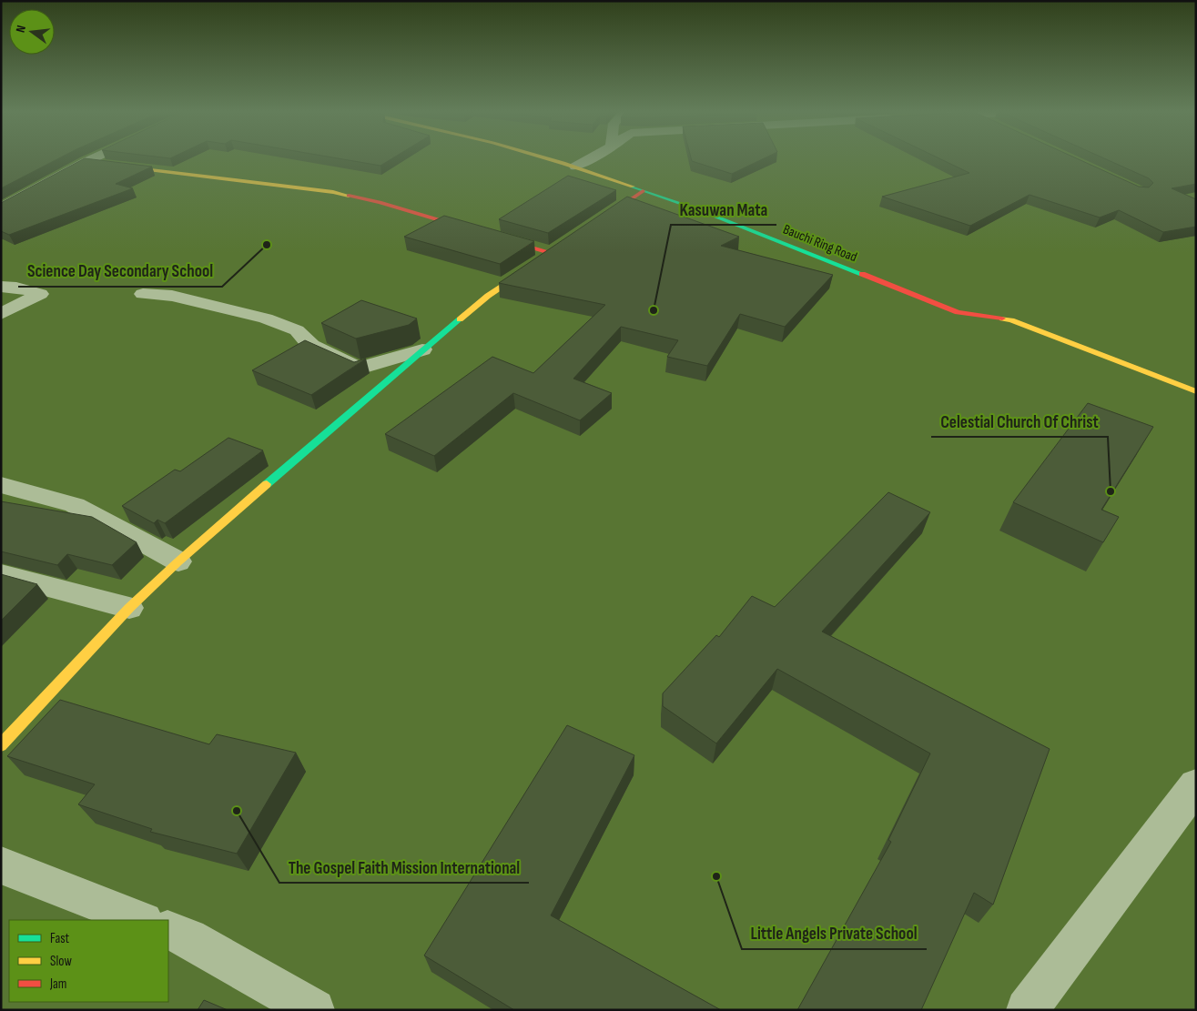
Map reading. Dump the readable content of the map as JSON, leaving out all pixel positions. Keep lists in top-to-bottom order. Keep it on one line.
{"streets":{"street":["Bauchi Ring Road"]},"places":["Science Day Secondary School","Kasuwan Mata","Celestial Church Of Christ","The Gospel Faith Mission International","Little Angels Private School"],"legend":["Fast","Slow","Jam"],"north":"left"}
